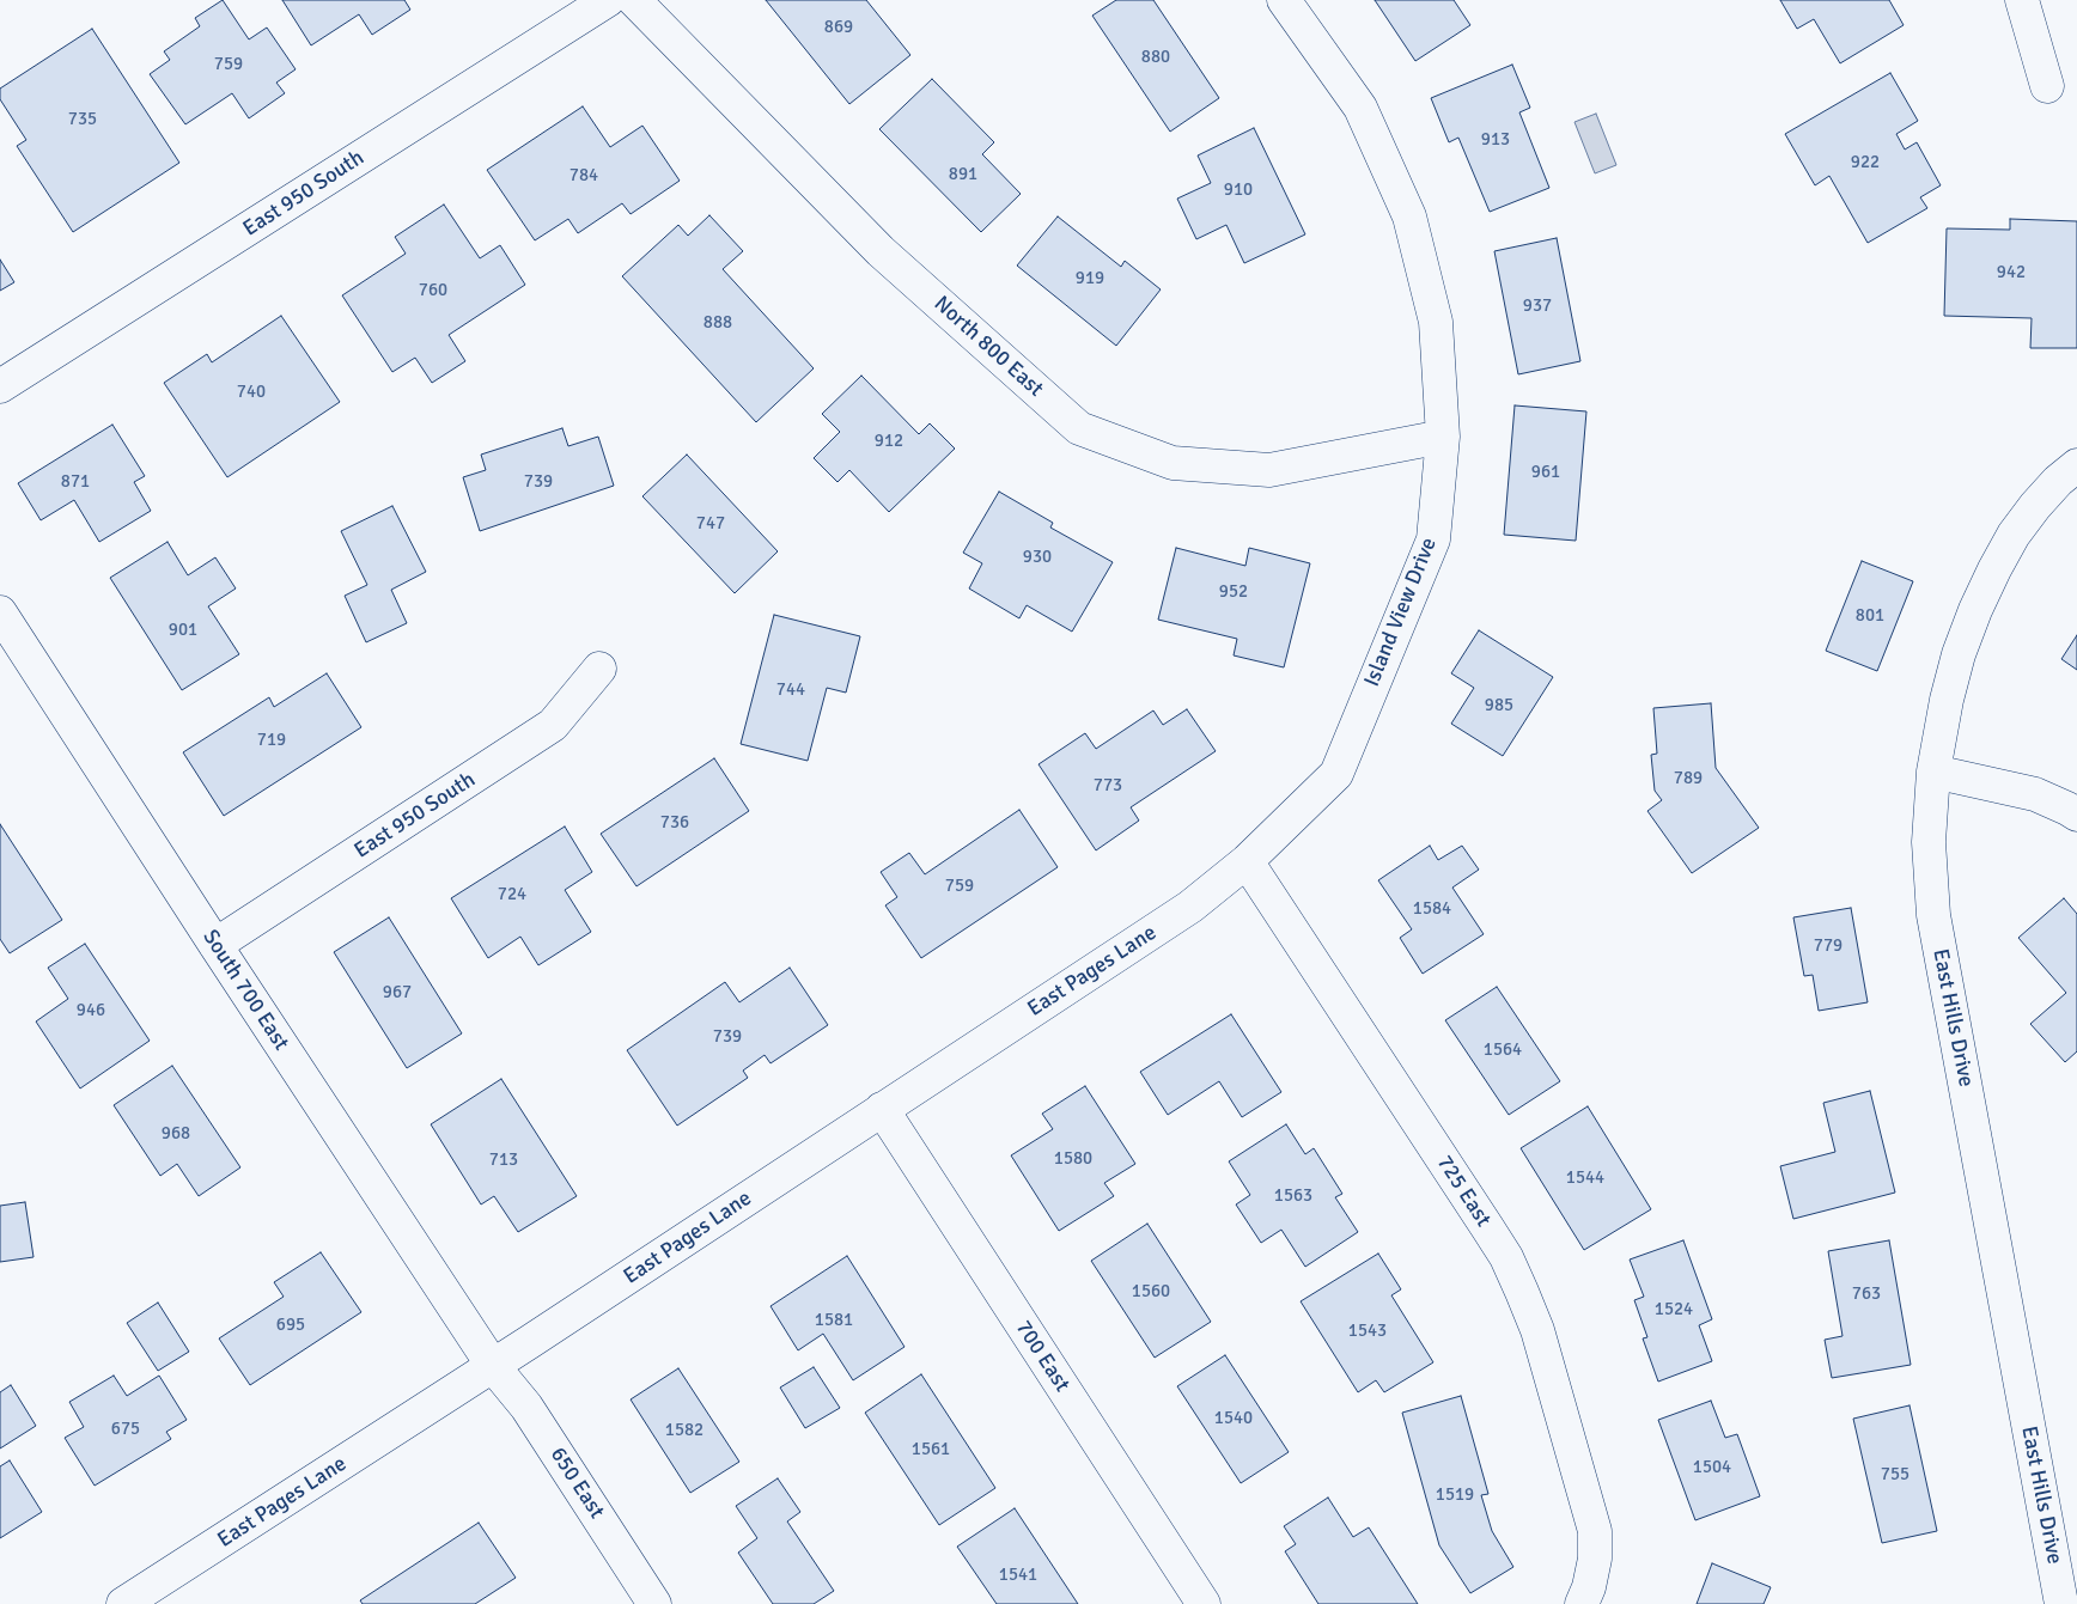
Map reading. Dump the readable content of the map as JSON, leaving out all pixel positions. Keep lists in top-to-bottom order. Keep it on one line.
{"streets":{"street":["East 950 South","North 800 East","Island View Drive","East Pages Lane","South 700 East","East Hills Drive","725 East","700 East","650 East"]},"crossings":[["East 950 South","South 700 East"],["North 800 East","Island View Drive"],["Island View Drive","East Pages Lane"],["Island View Drive","725 East"],["East Pages Lane","South 700 East"],["East Pages Lane","725 East"],["East Pages Lane","700 East"],["East Pages Lane","650 East"],["South 700 East","650 East"]],"house_numbers":["869","880","759","735","913","922","891","784","910","942","919","760","937","888","740","912","961","871","739","747","930","952","801","901","744","985","719","789","773","736","759","724","1584","779","967","946","739","1564","968","1580","713","1544","1563","1560","763","1524","1581","695","1543","1540","675","1582","1561","1504","755","1519","1541"]}
